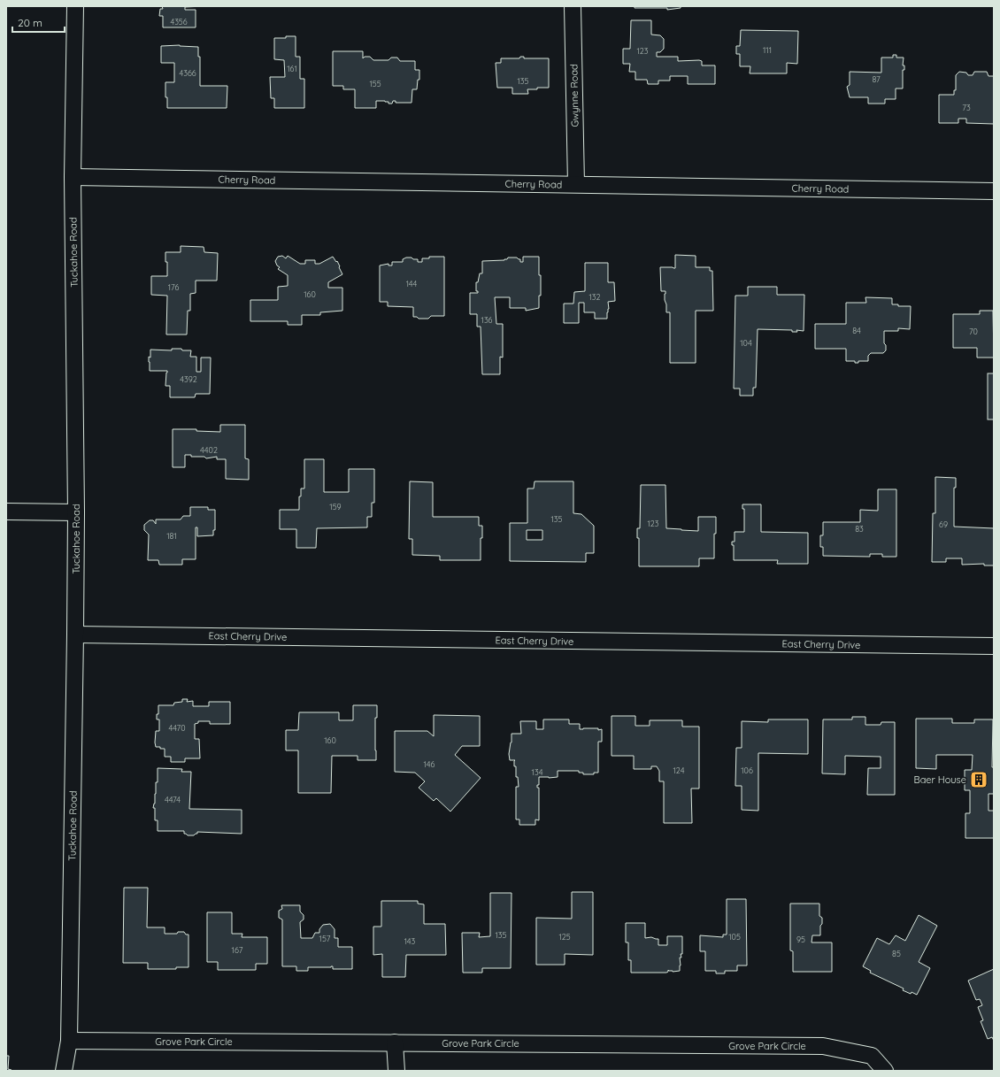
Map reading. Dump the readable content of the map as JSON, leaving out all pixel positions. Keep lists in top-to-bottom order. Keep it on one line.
{"streets":{"street":["Gwynne Road","Cherry Road","Tuckahoe Road","East Cherry Drive","Grove Park Circle"]},"crossings":[["Gwynne Road","Cherry Road"],["Cherry Road","Tuckahoe Road"],["Tuckahoe Road","East Cherry Drive"],["Tuckahoe Road","Grove Park Circle"]],"places":{"building":["Baer House"]},"house_numbers":["4356","111","123","161","4366","87","135","155","73","144","176","160","132","136","84","70","104","4392","4402","159","135","123","69","83","181","4470","160","146","124","106","134","4474","135","125","105","157","95","143","167","85"],"scale_bar":"20 m"}
